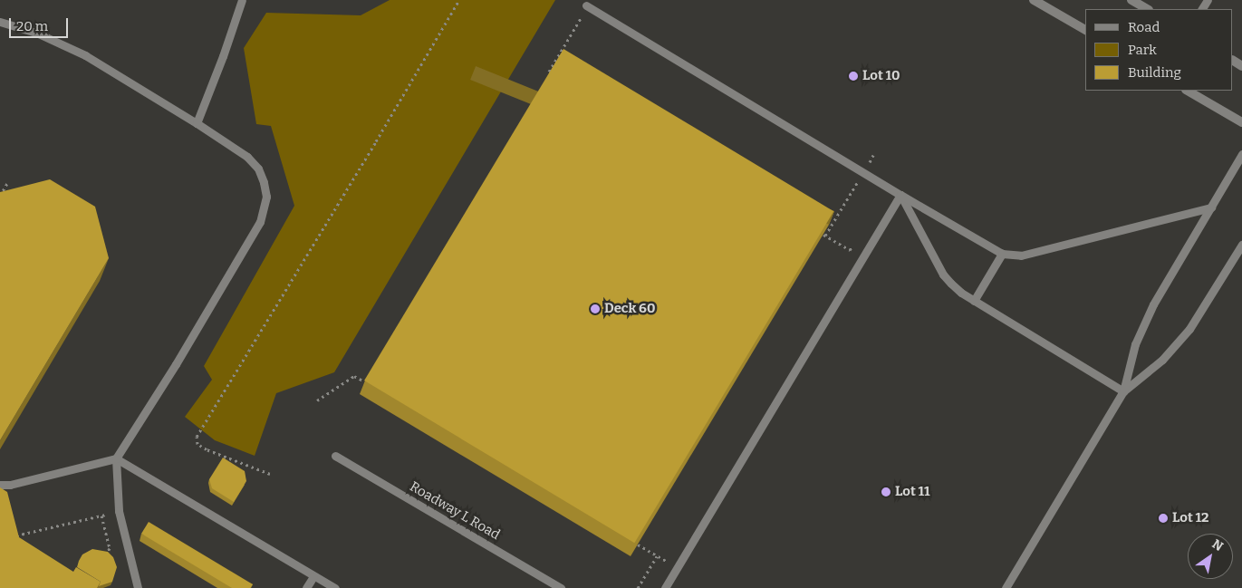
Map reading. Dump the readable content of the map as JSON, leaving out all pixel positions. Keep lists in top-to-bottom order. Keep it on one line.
{"streets":{"lane":["Roadway L Road"]},"places":["Lot 10","Deck 60","Lot 11","Lot 12"],"legend":["Road","Park","Building"],"scale_bar":"20 m","north":"top right"}
